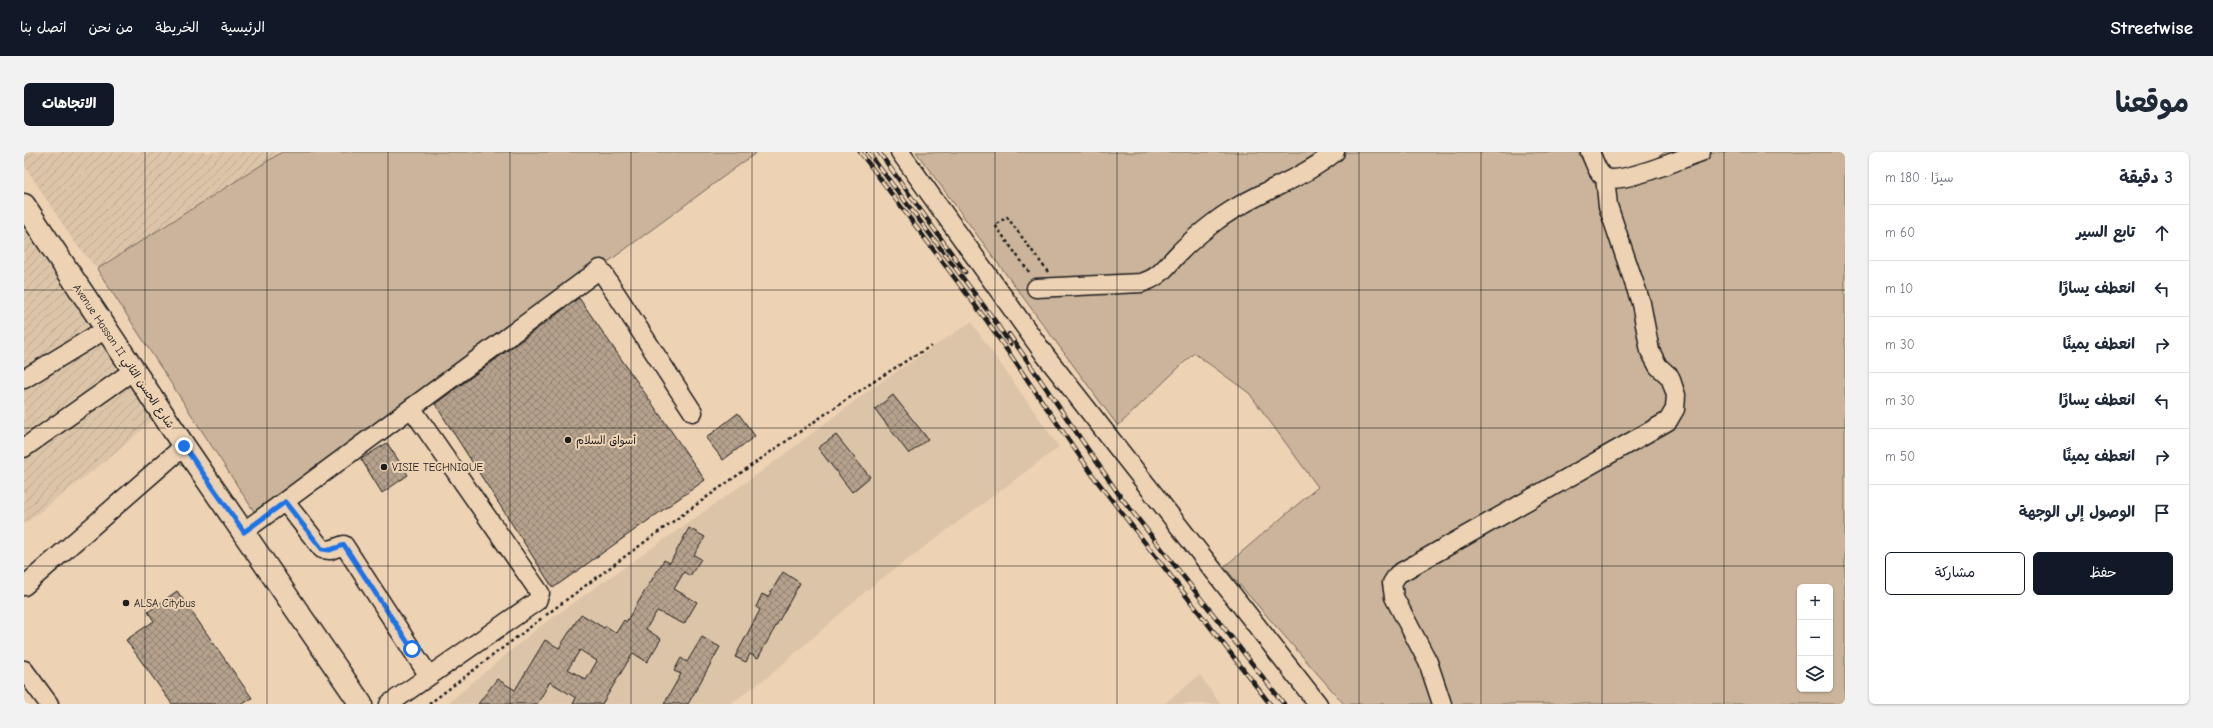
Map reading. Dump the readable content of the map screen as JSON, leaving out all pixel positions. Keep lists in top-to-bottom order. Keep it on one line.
{"streets":{"main road":["Avenue Hassan II شارع الحسن الثاني"]},"places":["أسواق السلام","VISIE TECHNIQUE","ALSA Citybus"],"page":{"header":"Streetwise","nav":["الرئيسية","الخريطة","من نحن","اتصل بنا"],"title":"موقعنا","buttons":["الاتجاهات",["حفظ","مشاركة"]],"heading":["3 دقيقة","سيرًا · 180 m"],"list":[["تابع السير","60 m"],["انعطف يسارًا","10 m"],["انعطف يمينًا","30 m"],["انعطف يسارًا","30 m"],["انعطف يمينًا","50 m"],"الوصول إلى الوجهة"],"map_buttons":["+","−"]}}
